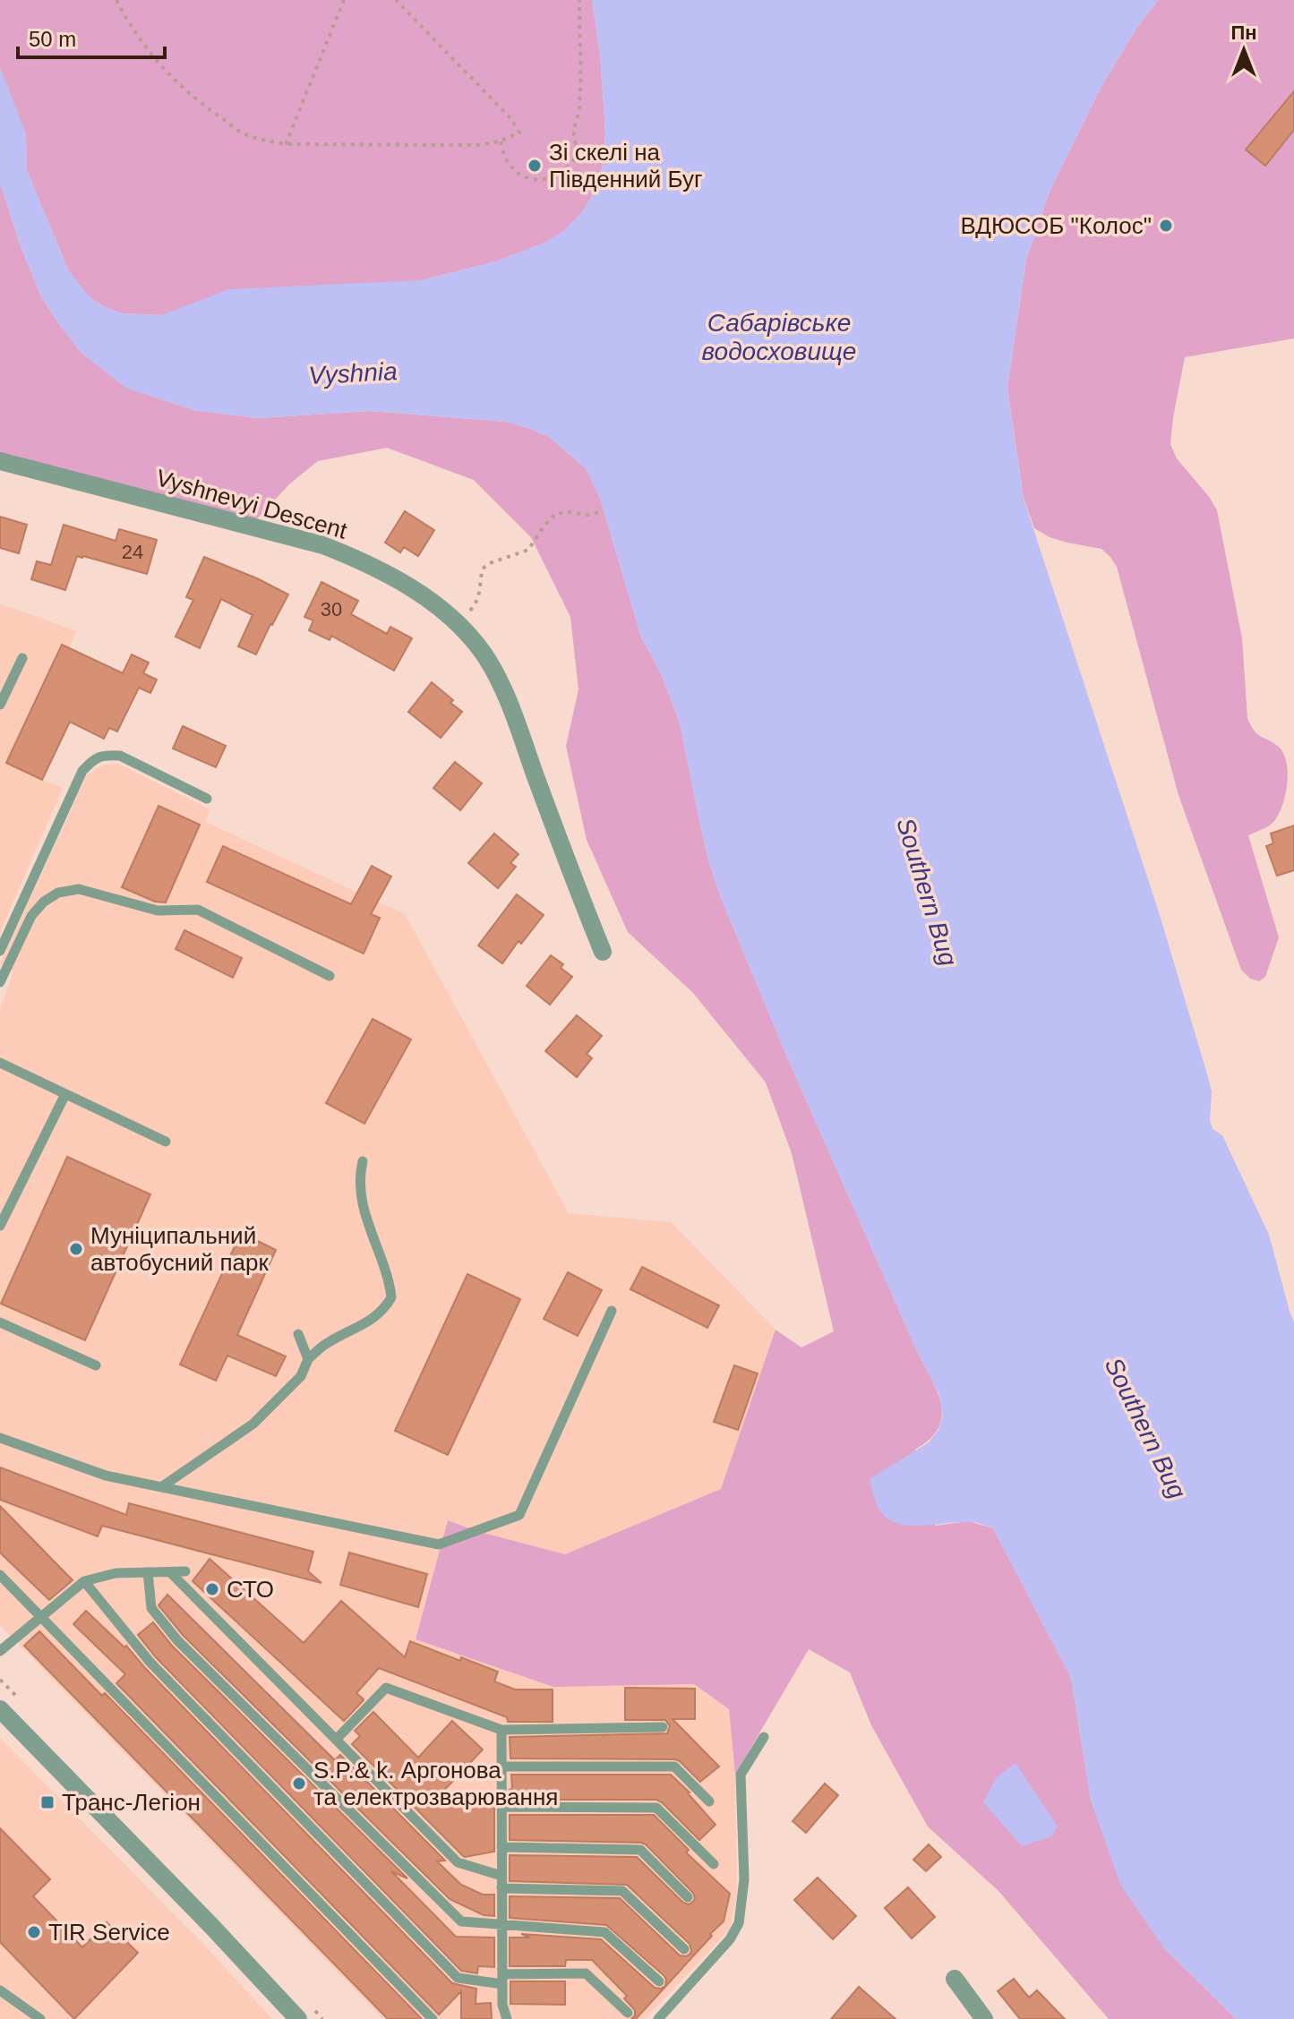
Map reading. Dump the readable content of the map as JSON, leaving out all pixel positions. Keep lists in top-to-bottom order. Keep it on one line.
{"streets":{"street":["Vyshnevyi Descent"]},"water":["Сабарівське водосховище","Vyshnia","Southern Bug"],"places":{"other":["Зі скелі на Південний Буг","ВДЮСОБ \"Колос\"","Муніципальний автобусний парк","СТО","S.P.& k. Аргонова та електрозварювання","TIR Service"],"transit":["Транс-Легіон"]},"house_numbers":["24","30"],"scale_bar":"50 m","north":"top"}
